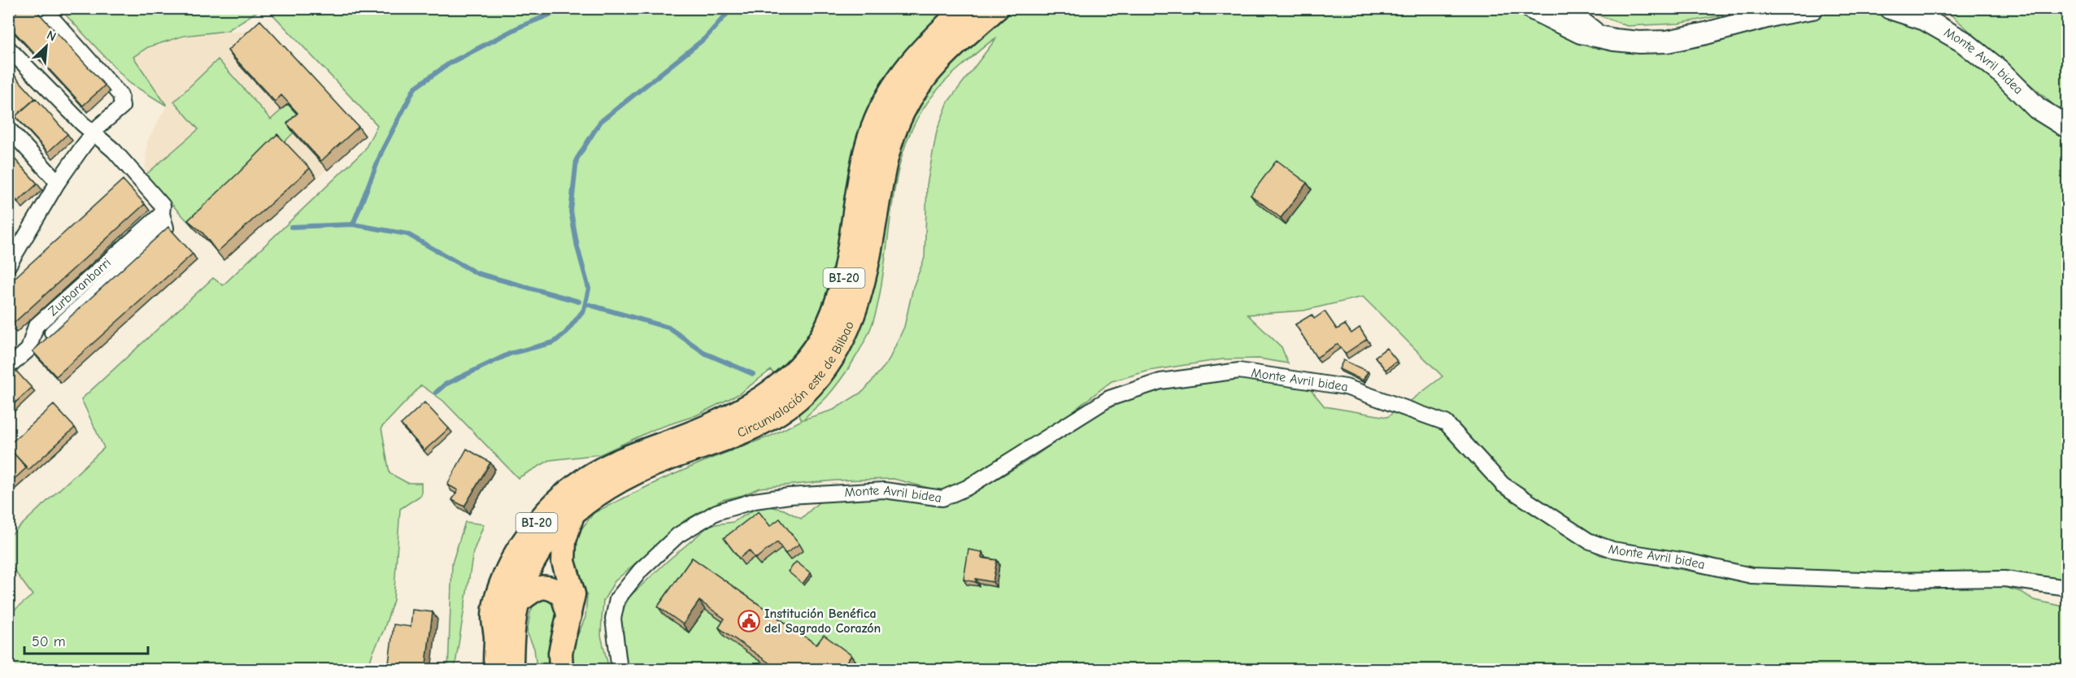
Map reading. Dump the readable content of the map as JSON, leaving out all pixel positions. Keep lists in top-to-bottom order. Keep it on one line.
{"streets":{"main road":["BI-20","Circunvalación este de Bilbao"],"street":["Monte Avril bidea","Zurbaranbarri"]},"places":{"public building":["Institución Benéfica del Sagrado Corazón"]},"scale_bar":"50 m","north":"top right"}
